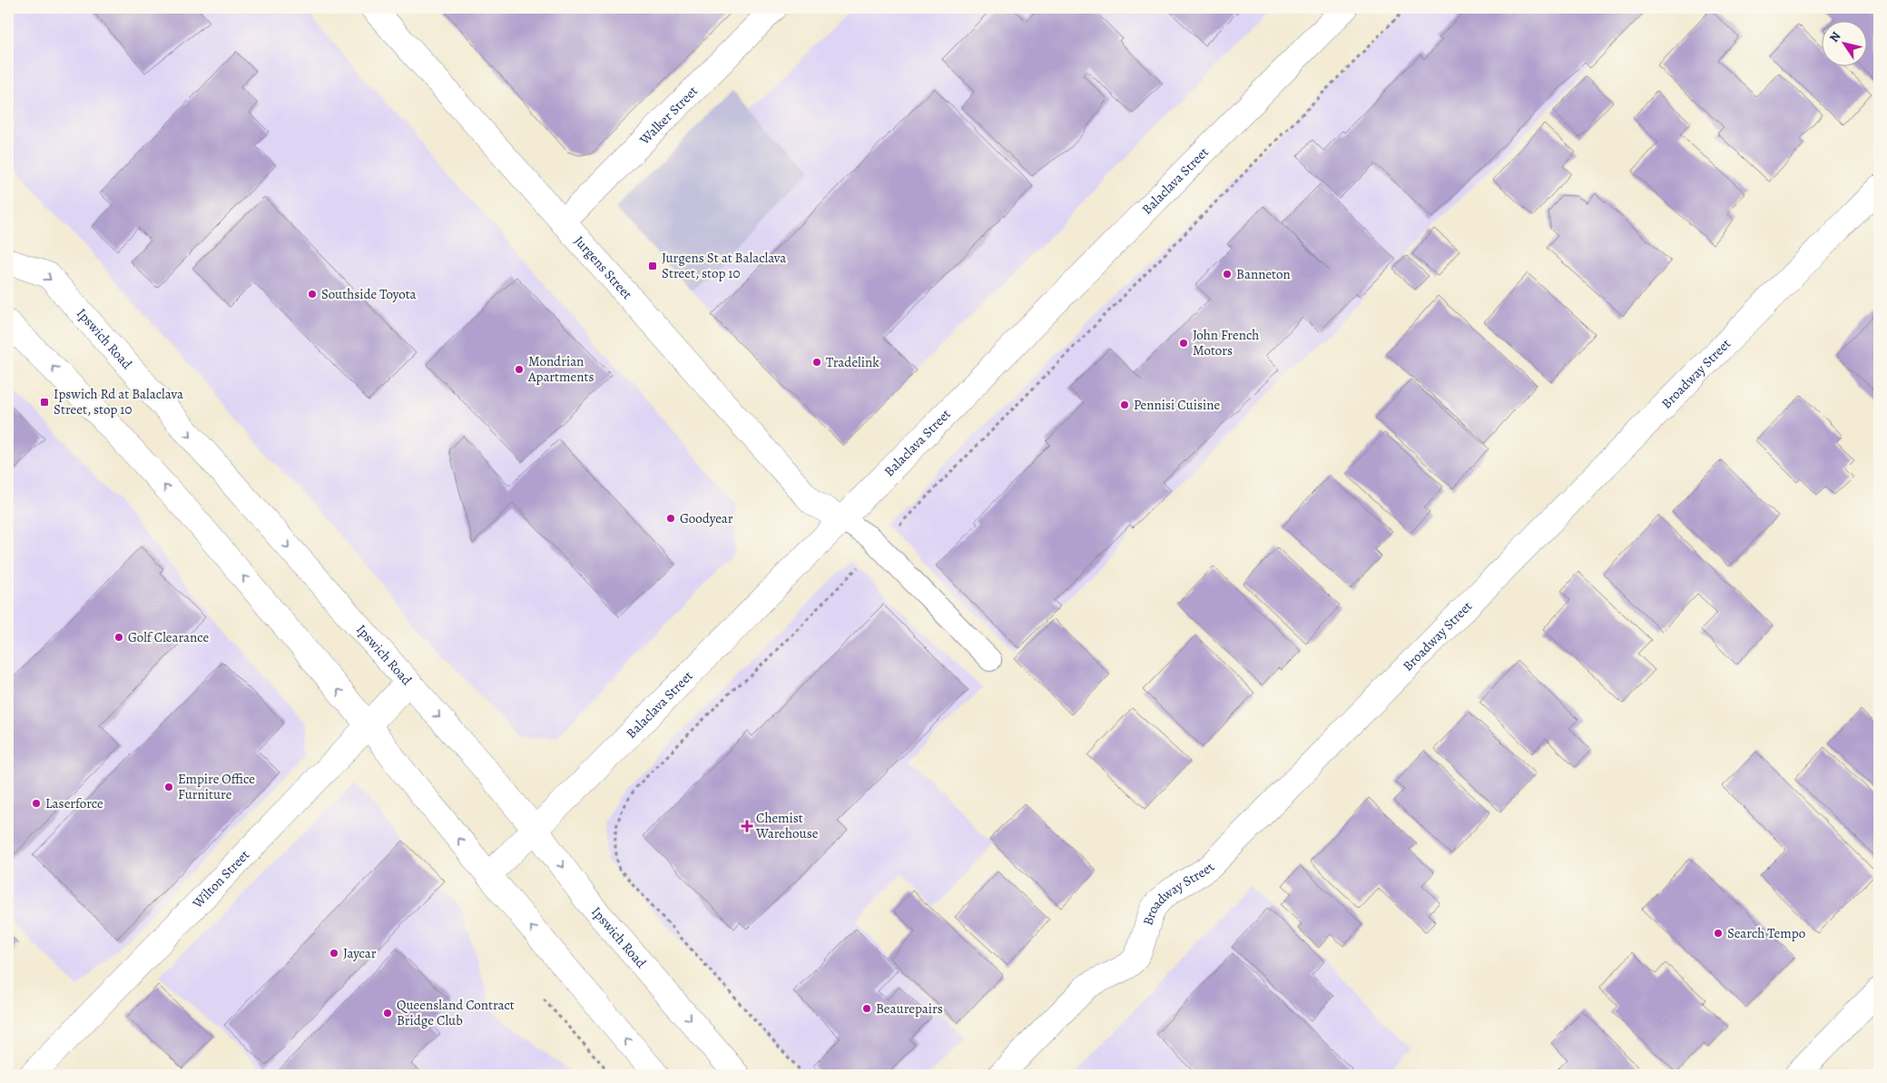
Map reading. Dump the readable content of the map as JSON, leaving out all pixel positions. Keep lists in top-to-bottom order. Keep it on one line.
{"streets":{"main road":["Walker Street","Balaclava Street","Jurgens Street","Ipswich Road","Broadway Street","Wilton Street"]},"crossings":[["Walker Street","Jurgens Street"],["Balaclava Street","Jurgens Street"],["Balaclava Street","Ipswich Road"],["Ipswich Road","Wilton Street"]],"places":{"transit":["Jurgens St at Balaclava Street, stop 10","Ipswich Rd at Balaclava Street, stop 10"],"other":["Banneton","Southside Toyota","John French Motors","Tradelink","Mondrian Apartments","Pennisi Cuisine","Goodyear","Golf Clearance","Empire Office Furniture","Laserforce","Search Tempo","Jaycar","Beaurepairs","Queensland Contract Bridge Club"],"health":["Chemist Warehouse"]},"north":"top left"}
